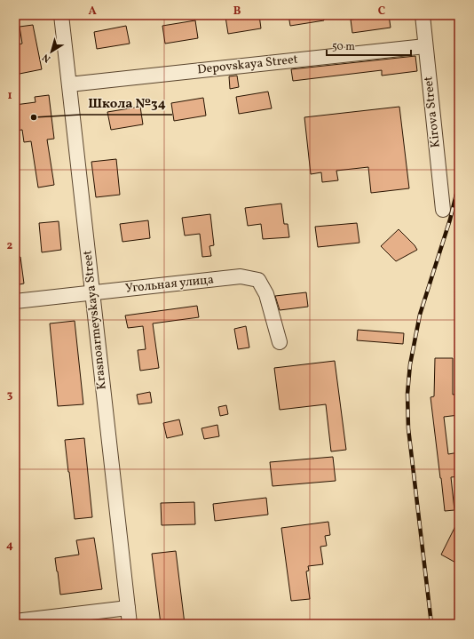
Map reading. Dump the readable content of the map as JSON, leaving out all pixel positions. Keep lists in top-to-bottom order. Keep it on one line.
{"streets":{"street":["Depovskaya Street","Kirova Street","Угольная улица","Krasnoarmeyskaya Street"]},"crossings":[["Depovskaya Street","Kirova Street"],["Depovskaya Street","Krasnoarmeyskaya Street"],["Угольная улица","Krasnoarmeyskaya Street"]],"places":["Школа №34"],"scale_bar":"50 m","north":"bottom left","grid":{"columns":["A","B","C"],"rows":["1","2","3","4"]}}
